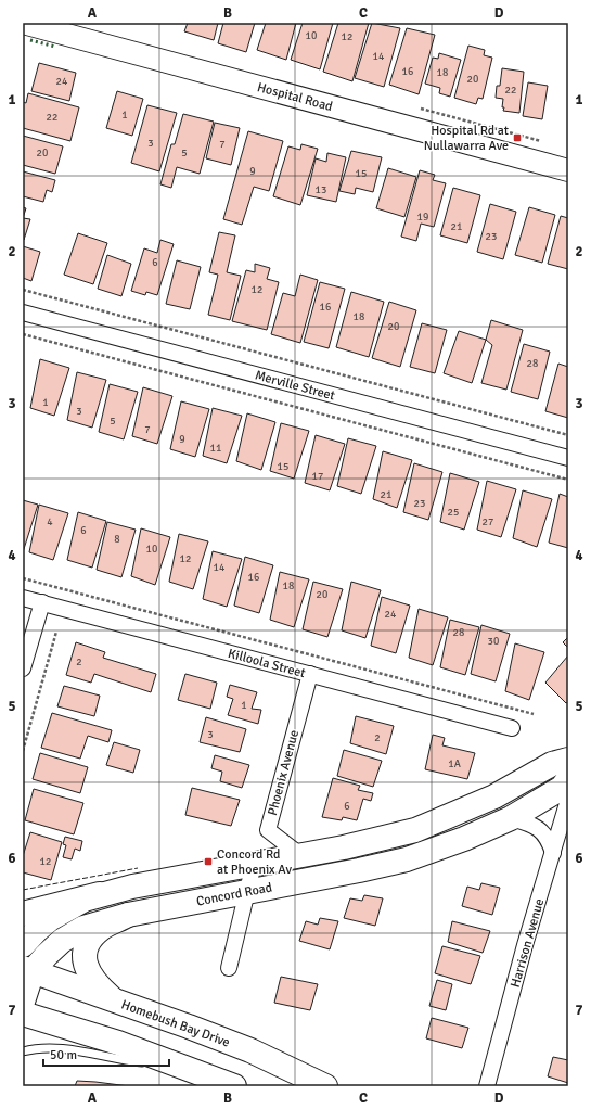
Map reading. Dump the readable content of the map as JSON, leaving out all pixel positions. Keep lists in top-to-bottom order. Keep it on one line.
{"streets":{"main road":["Concord Road","Homebush Bay Drive"],"street":["Hospital Road","Merville Street","Killoola Street","Phoenix Avenue","Harrison Avenue"]},"crossings":[["Killoola Street","Phoenix Avenue"],["Phoenix Avenue","Concord Road"],["Concord Road","Homebush Bay Drive"]],"places":{"transit":["Hospital Rd at Nullawarra Ave","Concord Rd at Phoenix Av"]},"house_numbers":["10","12","14","16","18","20","24","22","1","22","3","7","20","5","9","15","13","19","21","23","6","12","16","18","20","28","1","3","5","7","9","11","15","17","21","23","25","4","27","6","8","10","12","14","16","18","20","24","28","30","2","1","3","2","1A","6","12"],"scale_bar":"50 m","grid":{"columns":["A","B","C","D"],"rows":["1","2","3","4","5","6","7"]}}
